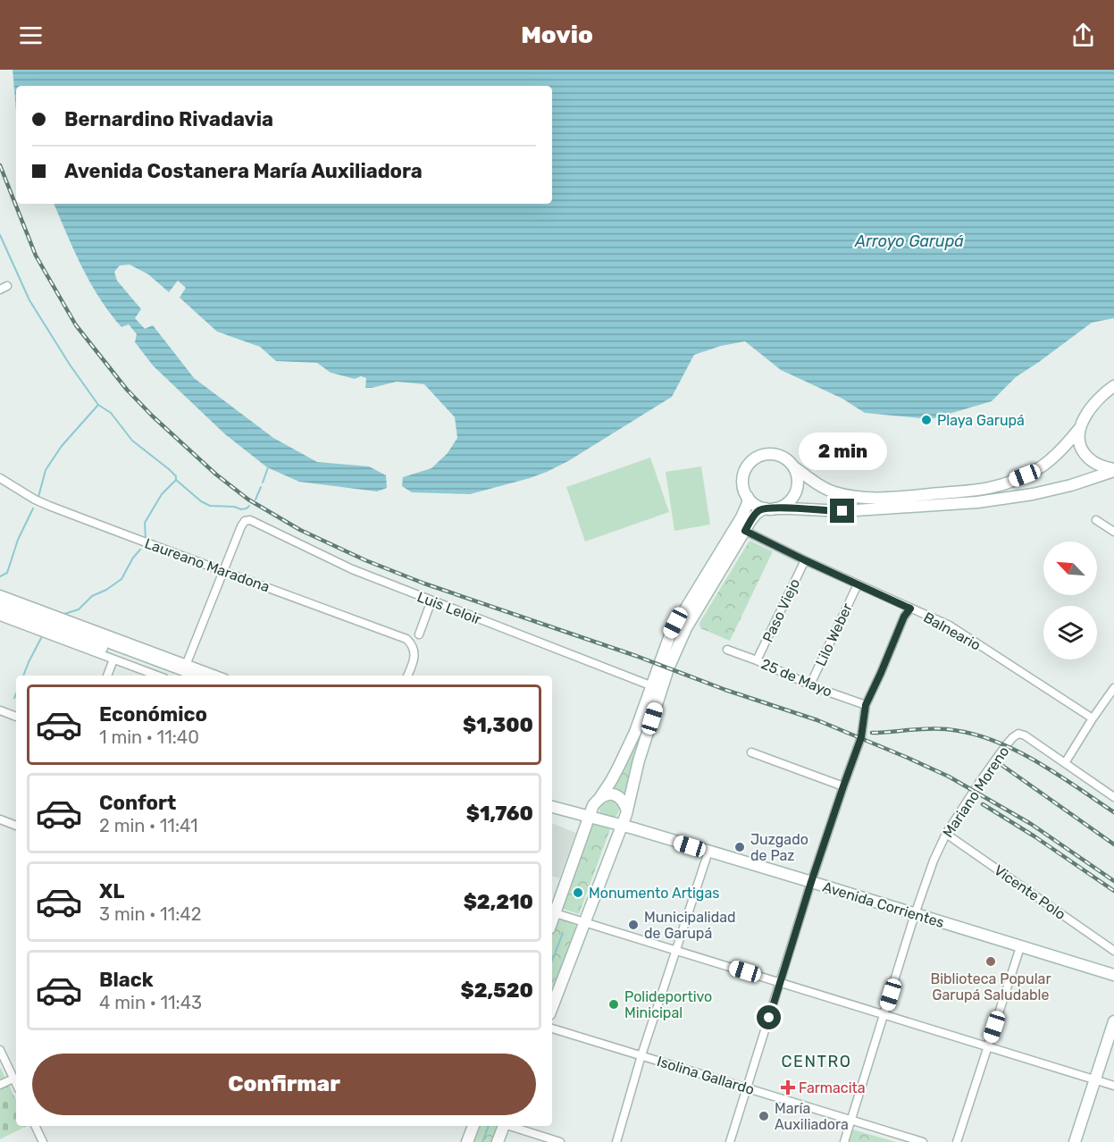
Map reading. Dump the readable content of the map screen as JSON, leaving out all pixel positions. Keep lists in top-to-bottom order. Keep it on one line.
{"streets":{"main road":["Avenida Corrientes"],"street":["Laureano Maradona","Luis Leloir","Paso Viejo","Balneario","Lilo Weber","25 de Mayo","Mariano Moreno","Vicente Polo","Isolina Gallardo"]},"crossings":[["Laureano Maradona","Luis Leloir"],["Paso Viejo","Balneario"],["Paso Viejo","25 de Mayo"],["Balneario","Lilo Weber"],["Lilo Weber","25 de Mayo"],["Mariano Moreno","Vicente Polo"],["Mariano Moreno","Avenida Corrientes"],["Mariano Moreno","Isolina Gallardo"]],"districts":["CENTRO"],"water":["Arroyo Garupá"],"places":{"other":["Playa Garupá","Juzgado de Paz","Monumento Artigas","Municipalidad de Garupá","Biblioteca Popular Garupá Saludable","Polideportivo Minicipal","María Auxiliadora"],"health":["Farmacita"]},"north":"top left","page":{"header":"Movio","banner":["Bernardino Rivadavia","Avenida Costanera María Auxiliadora"],"bubble":"2 min","list":[{"name":"Económico","note":"1 min · 11:40","value":"$1,300"},{"name":"Confort","note":"2 min · 11:41","value":"$1,760"},{"name":"XL","note":"3 min · 11:42","value":"$2,210"},{"name":"Black","note":"4 min · 11:43","value":"$2,520"}],"buttons":"Confirmar"}}
